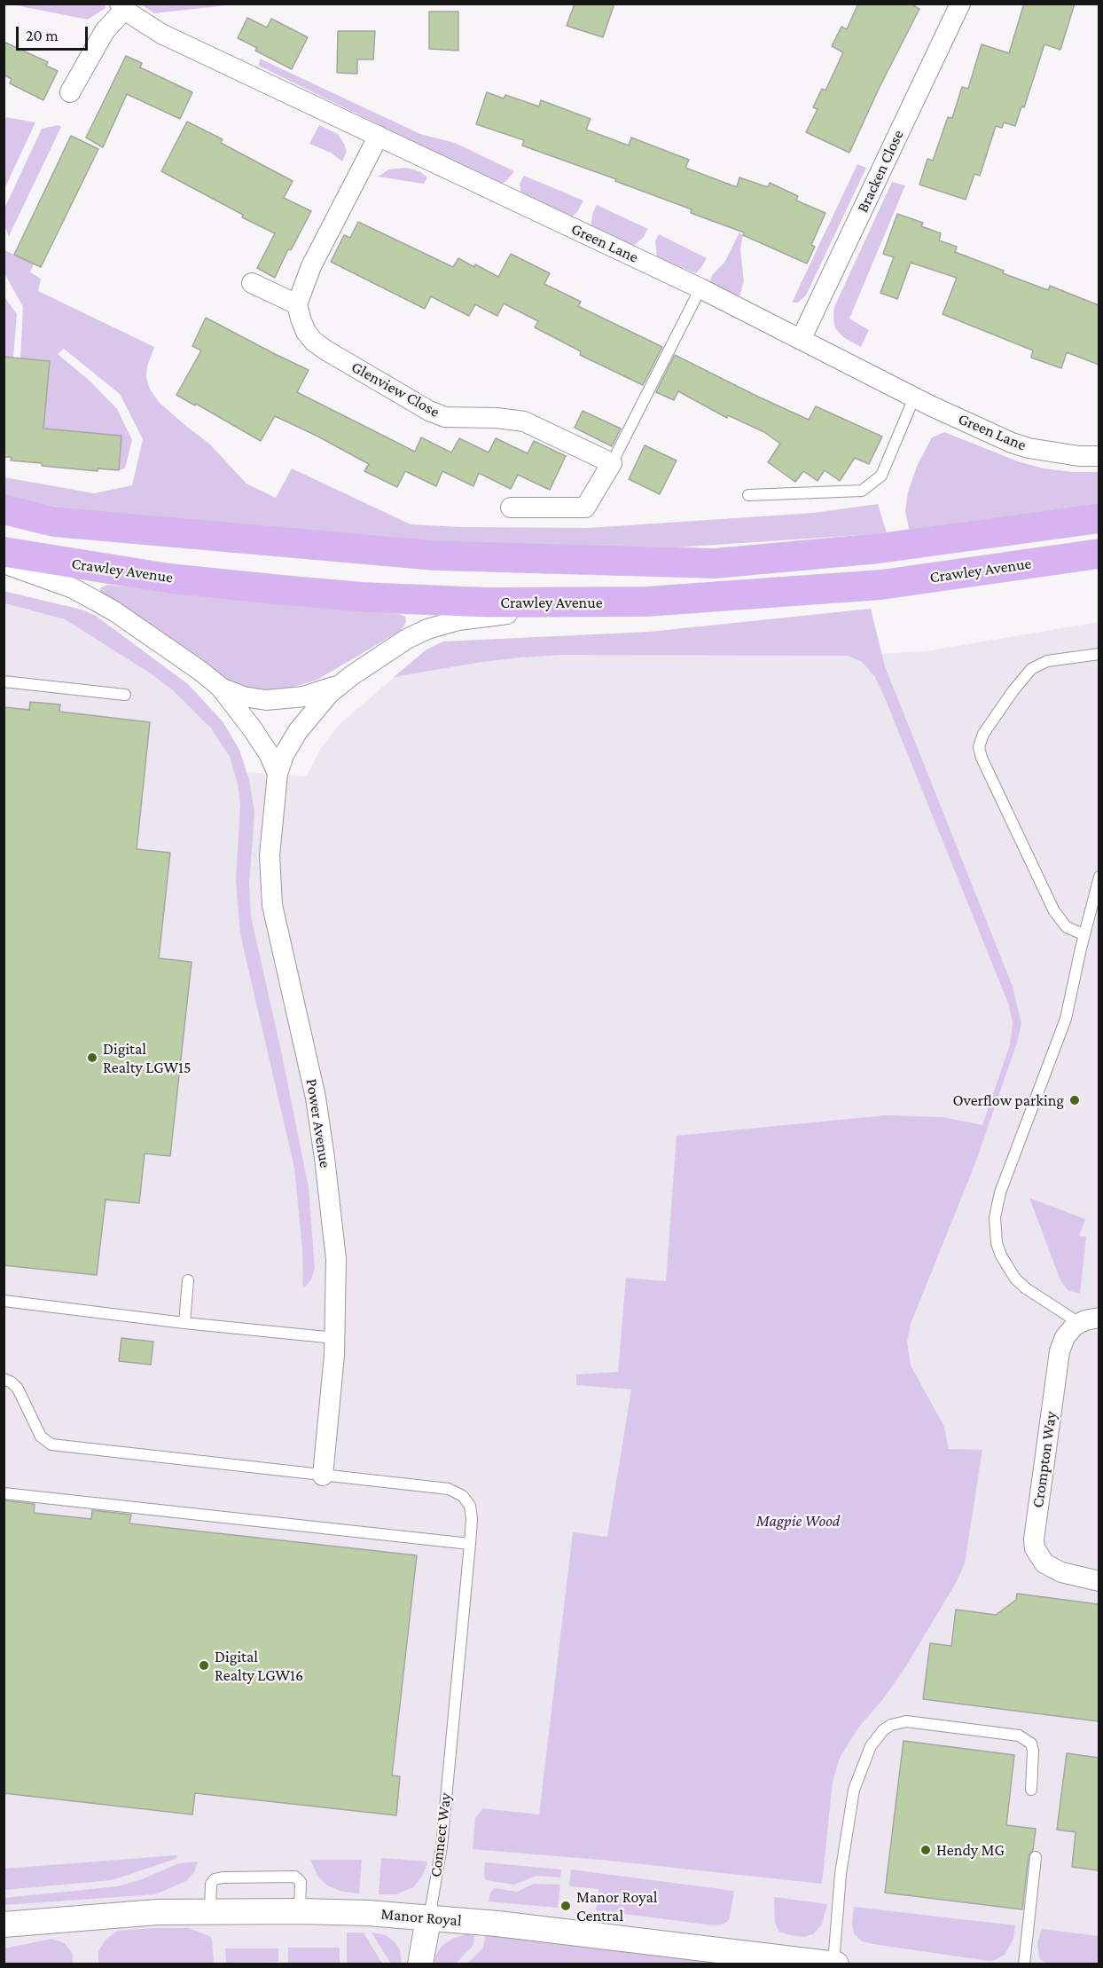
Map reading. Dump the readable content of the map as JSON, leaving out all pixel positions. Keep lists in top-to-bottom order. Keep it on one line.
{"streets":{"main road":["Crawley Avenue"],"street":["Bracken Close","Green Lane","Glenview Close","Power Avenue","Crompton Way","Manor Royal"],"lane":["Connect Way"]},"crossings":[["Bracken Close","Green Lane"],["Power Avenue","Connect Way"],["Connect Way","Manor Royal"]],"parks":["Magpie Wood"],"places":["Digital Realty LGW15","Overflow parking","Digital Realty LGW16","Hendy MG","Manor Royal Central"],"scale_bar":"20 m"}
